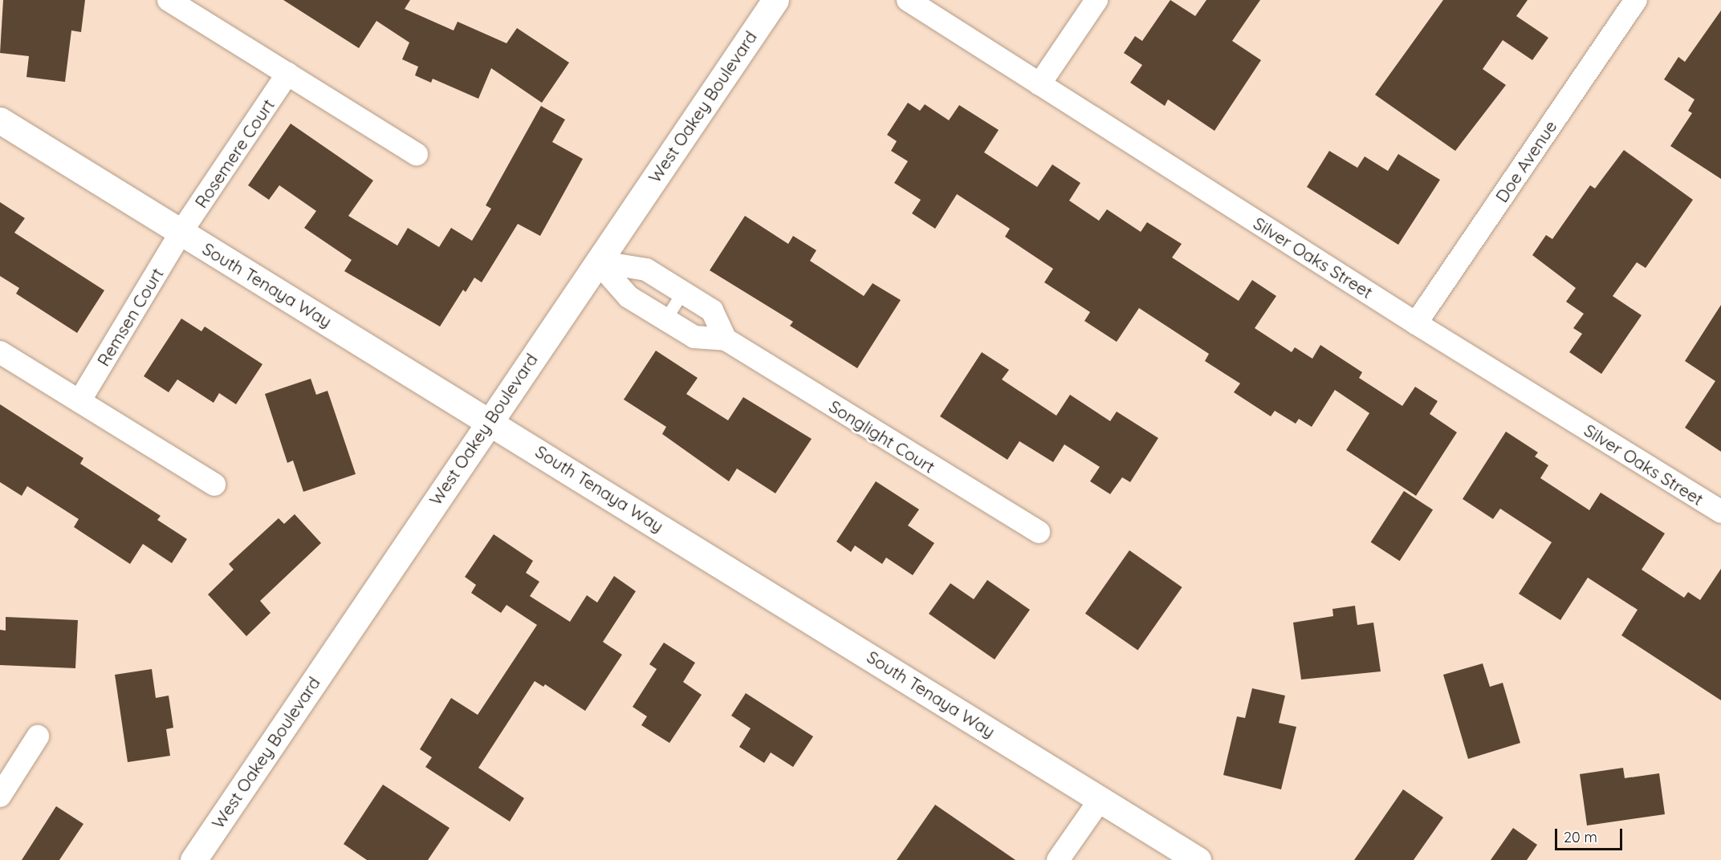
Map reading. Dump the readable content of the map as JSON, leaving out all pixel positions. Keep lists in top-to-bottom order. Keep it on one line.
{"streets":{"street":["West Oakey Boulevard","Rosemere Court","Doe Avenue","Silver Oaks Street","South Tenaya Way","Remsen Court","Songlight Court"]},"crossings":[["West Oakey Boulevard","South Tenaya Way"],["West Oakey Boulevard","Songlight Court"],["Rosemere Court","South Tenaya Way"],["Rosemere Court","Remsen Court"],["Doe Avenue","Silver Oaks Street"],["South Tenaya Way","Remsen Court"]],"scale_bar":"20 m"}
